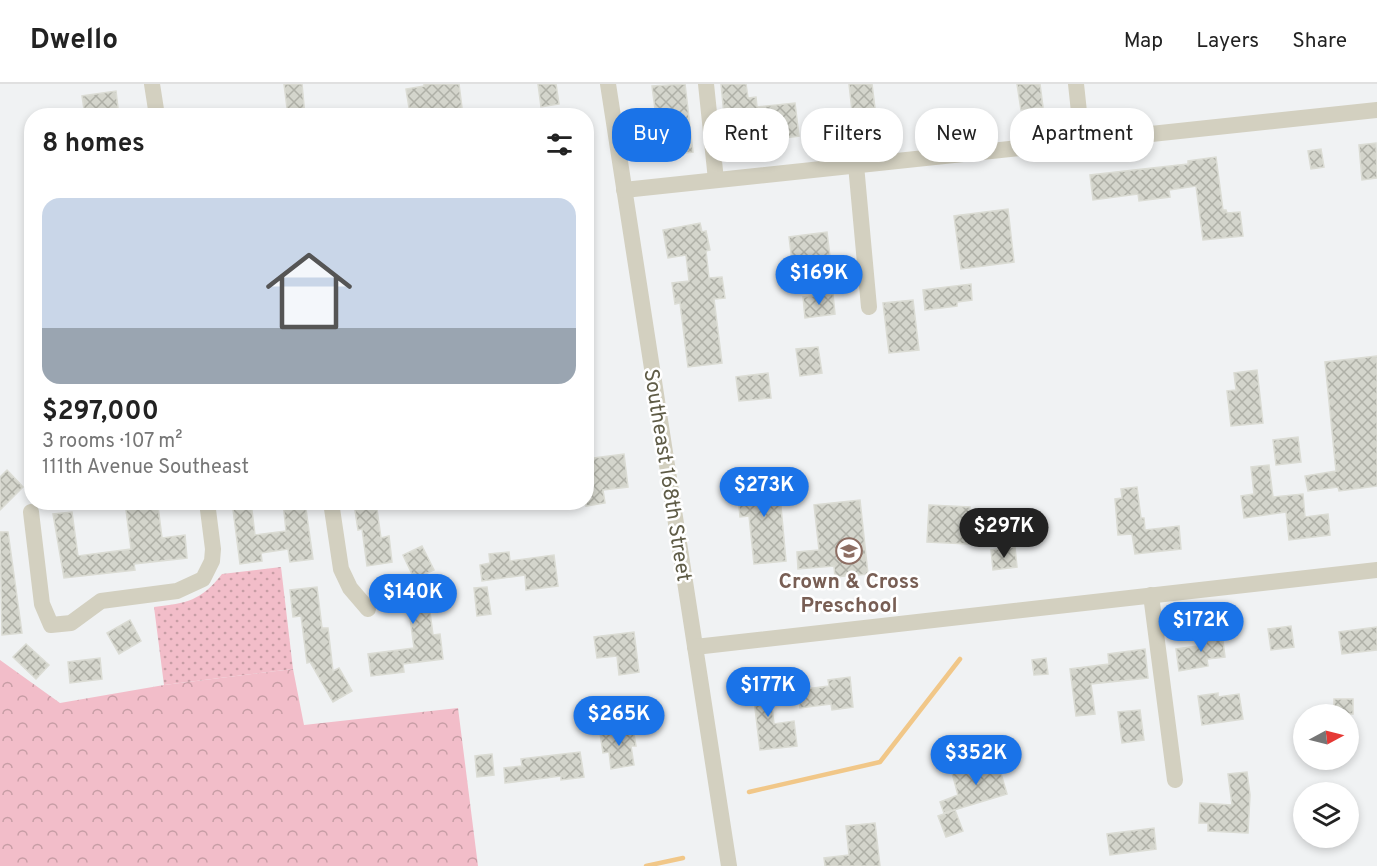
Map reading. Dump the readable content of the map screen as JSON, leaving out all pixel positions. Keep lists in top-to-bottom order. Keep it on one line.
{"streets":{"street":["Southeast 168th Street"]},"places":{"school or university":["Crown & Cross Preschool"]},"north":"right","page":{"header":"Dwello","nav":["Map","Layers","Share"],"chip":["Buy","Rent","Filters","New","Apartment"],"heading":"8 homes","list":[{"name":"$297,000","note":"3 rooms · 107 m² · 111th Avenue Southeast"}],"price":["$169K","$273K","$297K","$140K","$172K","$177K","$265K","$352K"]}}
